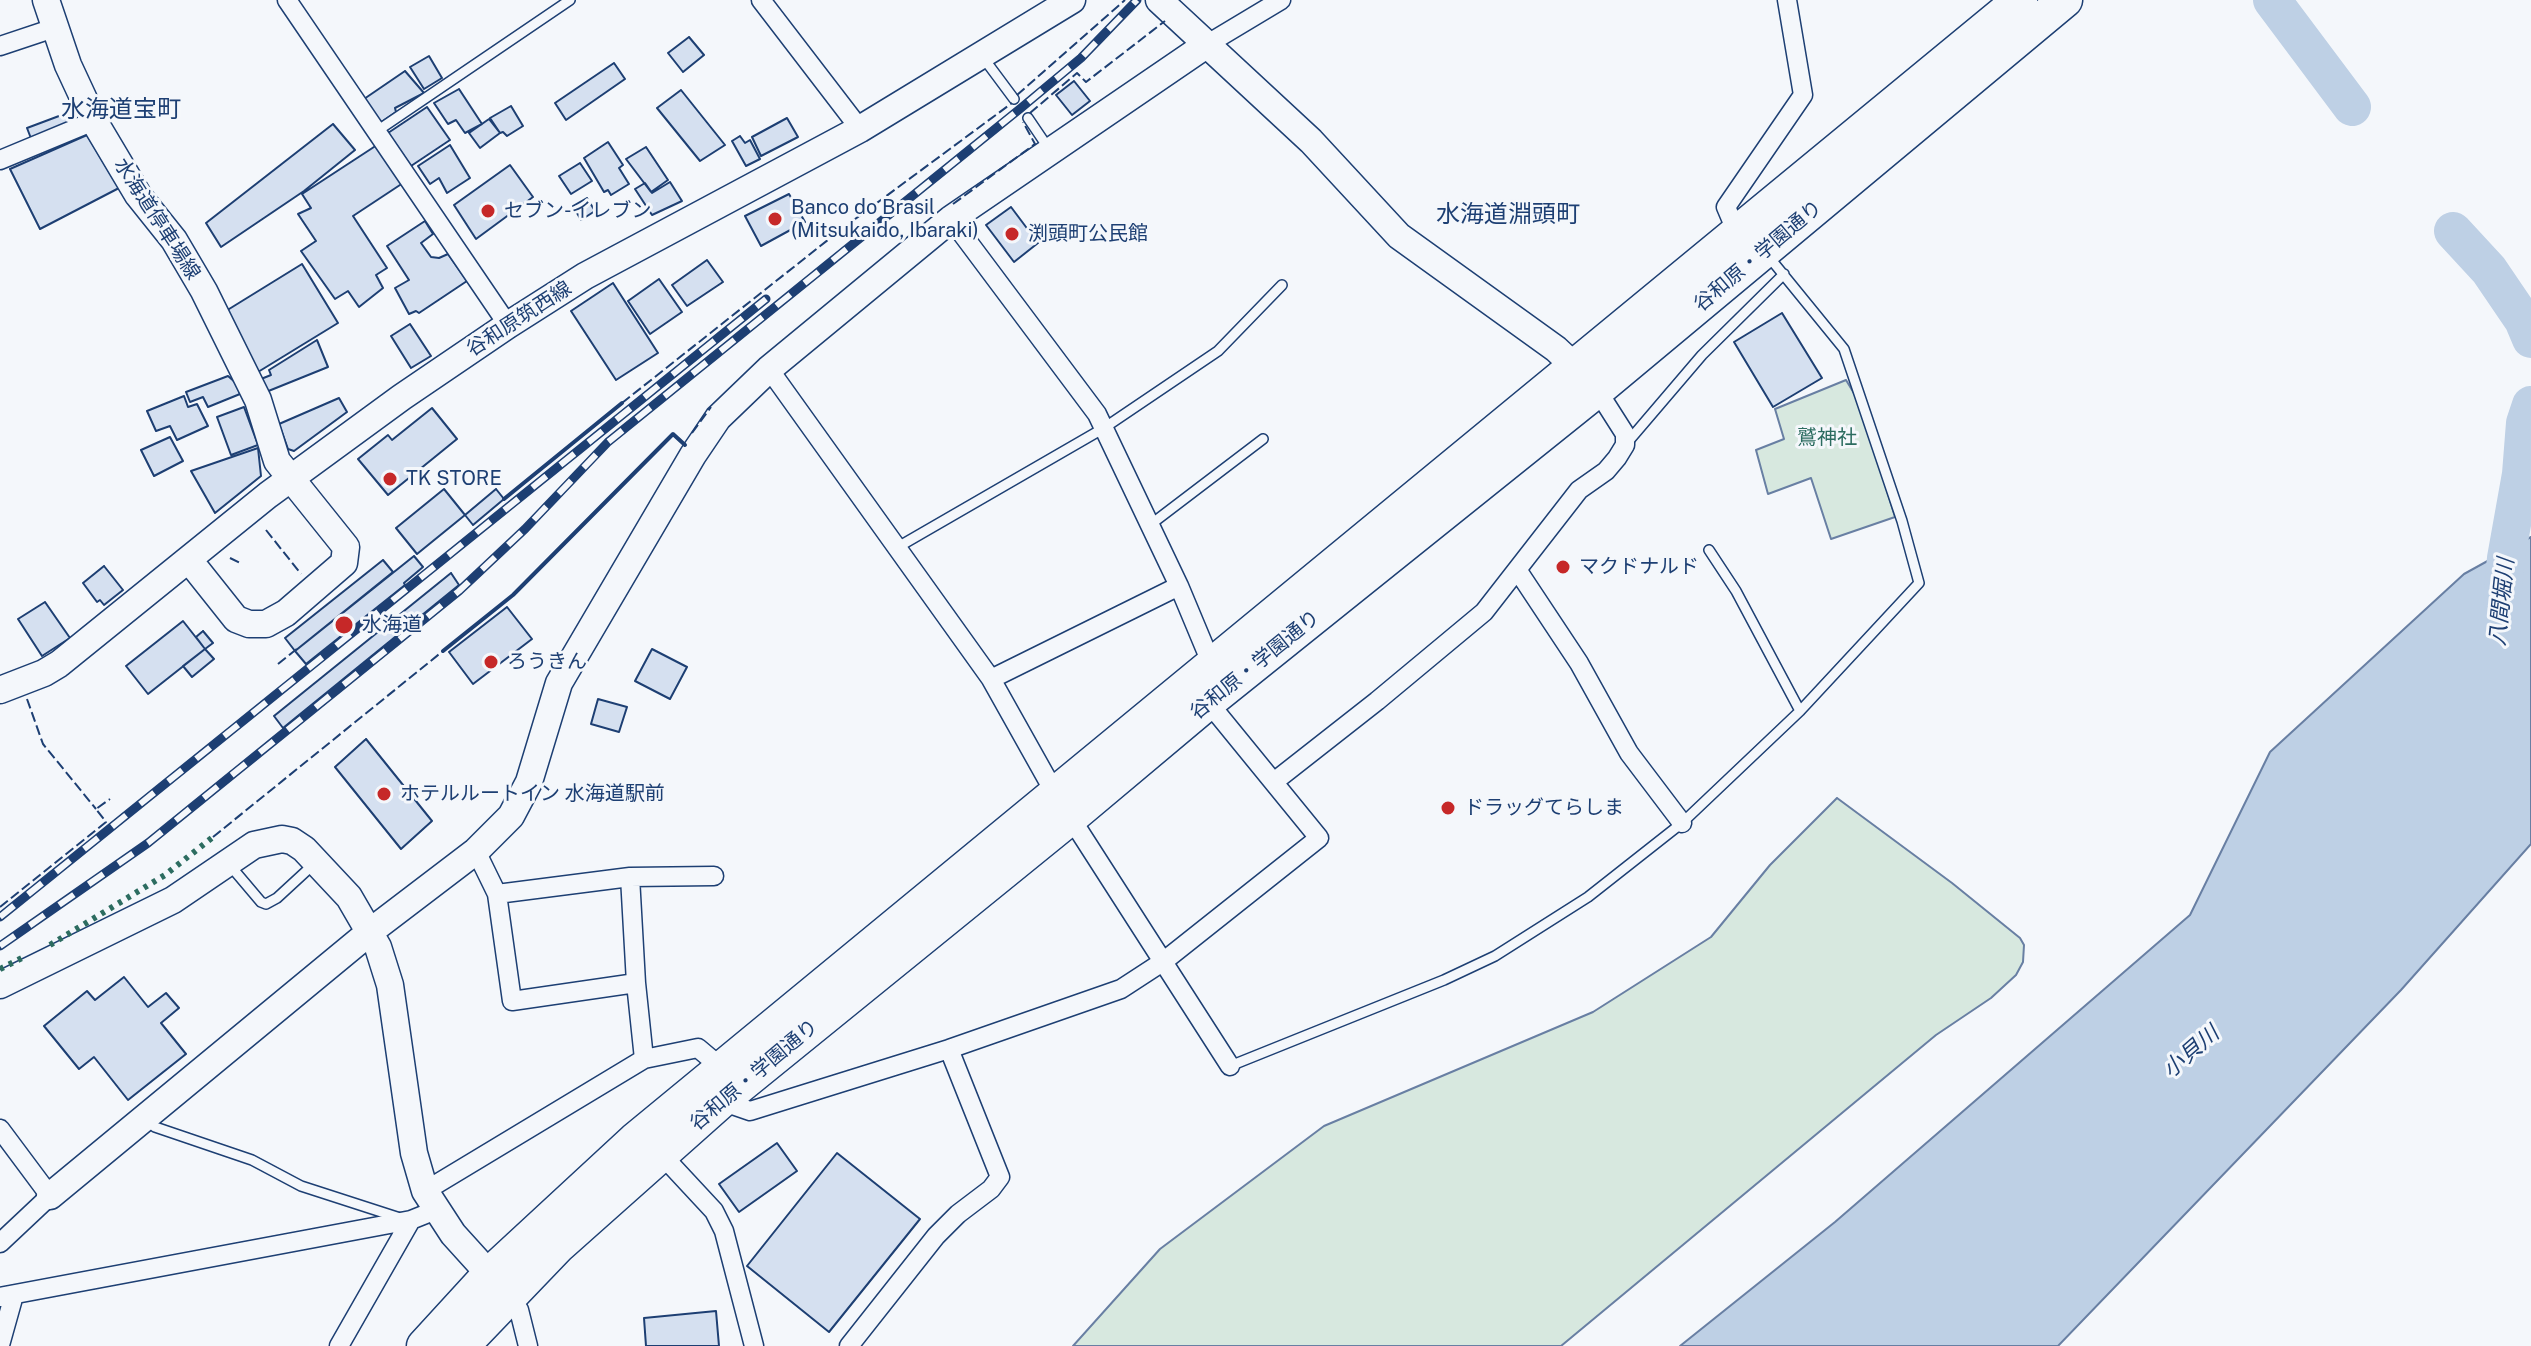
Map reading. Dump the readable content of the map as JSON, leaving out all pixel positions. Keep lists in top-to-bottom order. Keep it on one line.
{"streets":{"highway":["谷和原・学園通り"],"street":["水海道停車場線","谷和原筑西線"]},"crossings":[["水海道停車場線","谷和原筑西線"]],"districts":["水海道宝町","水海道淵頭町"],"water":["八間堀川","小貝川"],"parks":["鷲神社"],"places":["セブン-イレブン","Banco do Brasil (Mitsukaido, Ibaraki)","渕頭町公民館","TK STORE","マクドナルド","水海道","ろうきん","ホテルルートイン 水海道駅前","ドラッグてらしま"]}
